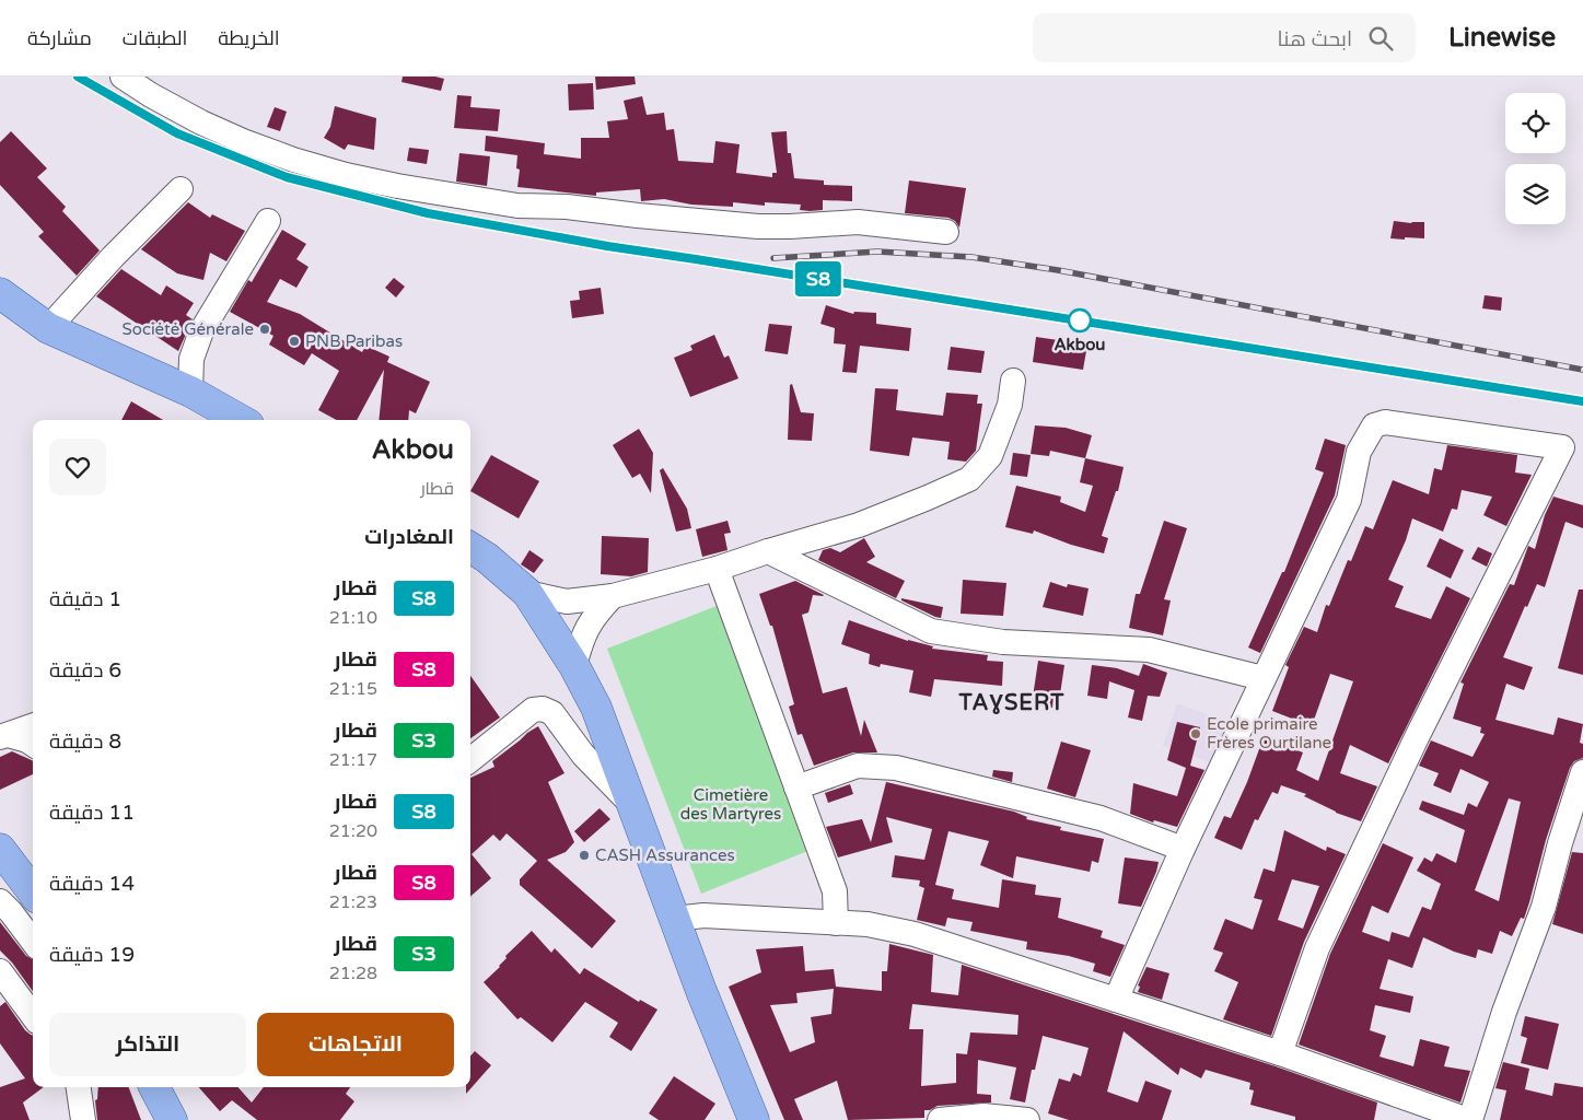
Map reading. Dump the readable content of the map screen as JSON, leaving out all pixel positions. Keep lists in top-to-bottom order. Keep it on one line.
{"districts":["TAƔSERT"],"parks":["Cimetière des Martyres"],"places":["Akbou","Société Générale","PNB Paribas","Ecole primaire Frères Ourtilane","CASH Assurances"],"page":{"header":"Linewise","search":"ابحث هنا","nav":["الخريطة","الطبقات","مشاركة"],"on_map":"S8","heading":[["Akbou","قطار"],"المغادرات"],"list":[{"mark":"S8","name":"قطار","note":"21:10","value":"1 دقيقة"},{"mark":"S8","name":"قطار","note":"21:15","value":"6 دقيقة"},{"mark":"S3","name":"قطار","note":"21:17","value":"8 دقيقة"},{"mark":"S8","name":"قطار","note":"21:20","value":"11 دقيقة"},{"mark":"S8","name":"قطار","note":"21:23","value":"14 دقيقة"},{"mark":"S3","name":"قطار","note":"21:28","value":"19 دقيقة"}],"buttons":["الاتجاهات","التذاكر"]}}
